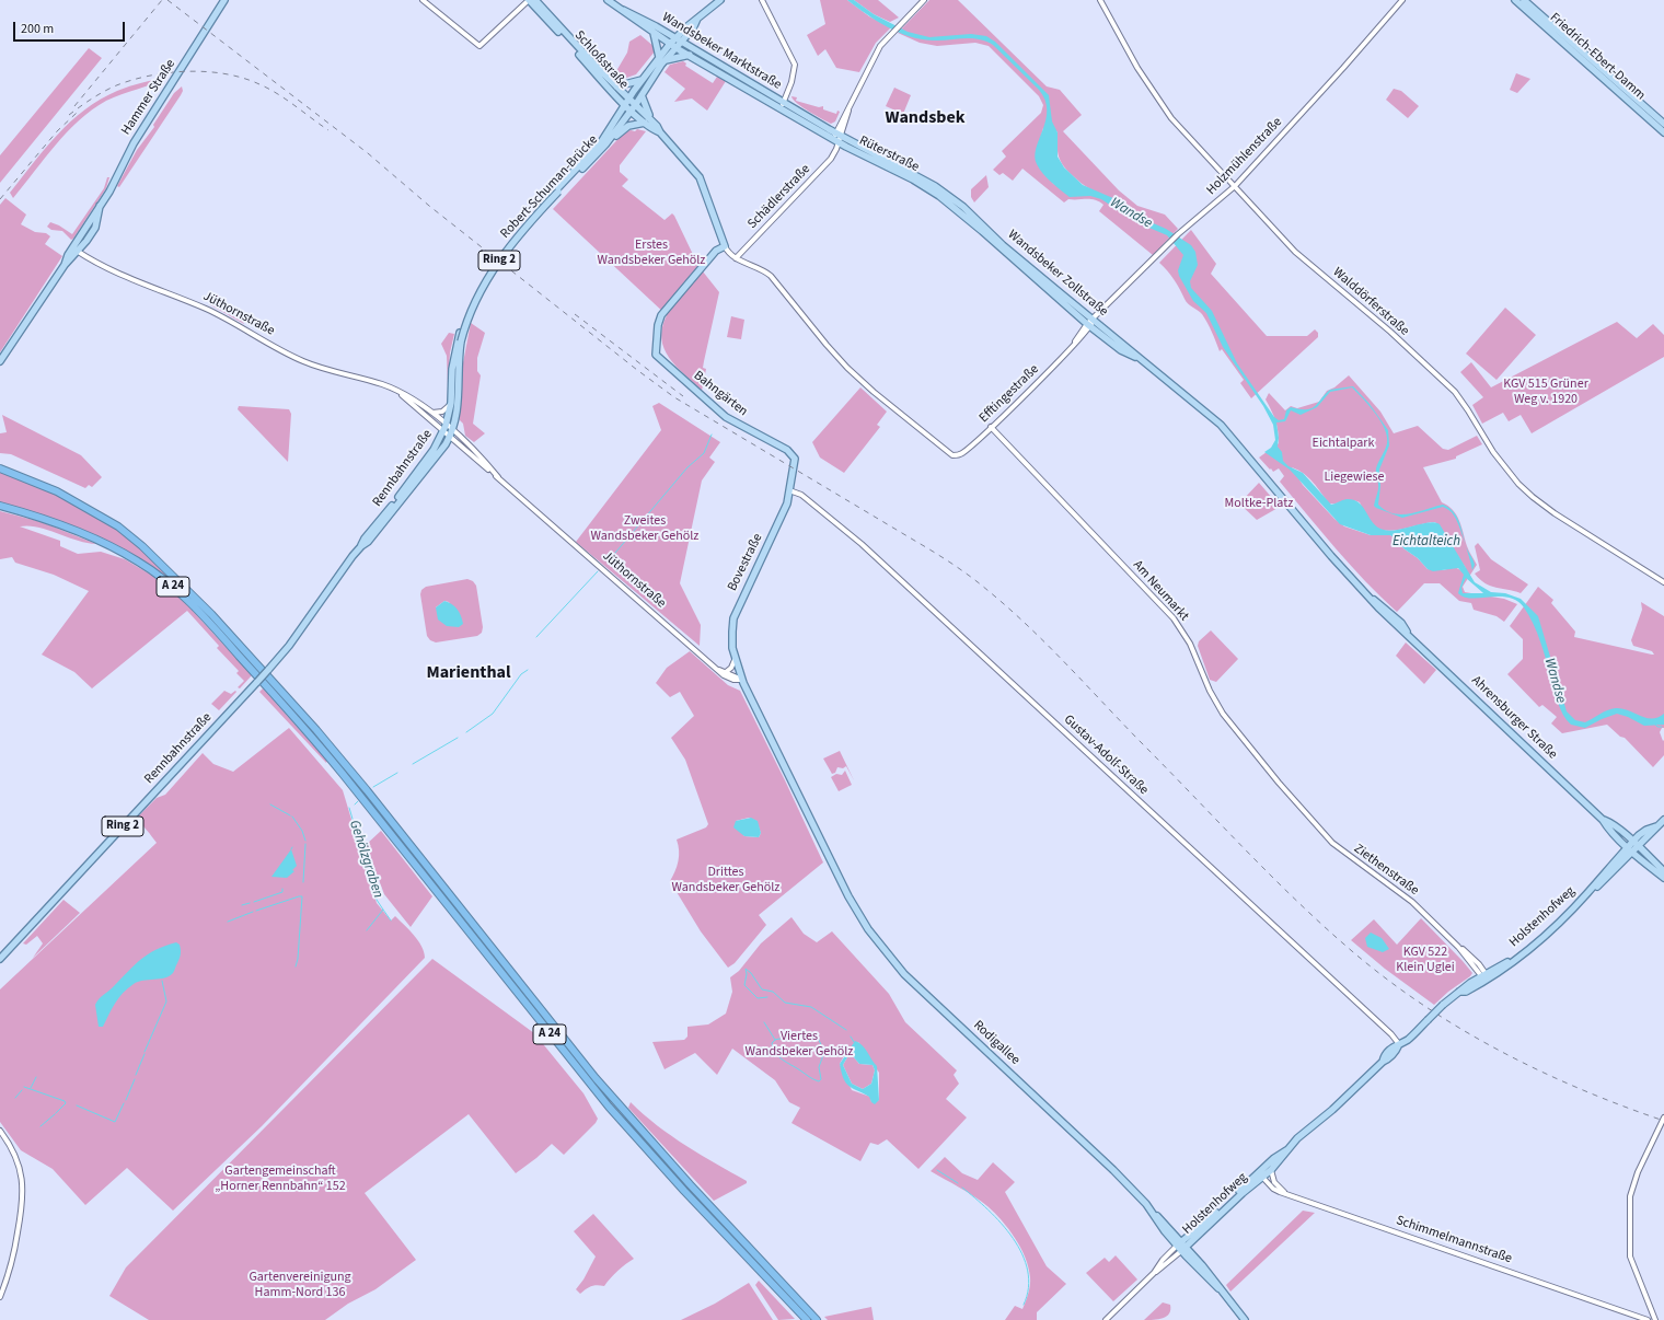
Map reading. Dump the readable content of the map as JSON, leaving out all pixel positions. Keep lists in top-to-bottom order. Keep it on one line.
{"streets":{"highway":["A 24"],"main road":["Wandsbeker Marktstraße","Friedrich-Ebert-Damm","Schloßstraße","Hammer Straße","Rüterstraße","Robert-Schuman-Brücke","Ring 2","Wandsbeker Zollstraße","Bahngärten","Rennbahnstraße","Bovestraße","Ahrensburger Straße","Holstenhofweg","Rodigallee"],"street":["Holzmühlenstraße","Schädlerstraße","Walddörferstraße","Jüthornstraße","Efftingestraße","Am Neumarkt","Gustav-Adolf-Straße","Ziethenstraße","Schimmelmannstraße"]},"crossings":[["Wandsbeker Marktstraße","Rüterstraße"],["Wandsbeker Marktstraße","Robert-Schuman-Brücke"],["Wandsbeker Marktstraße","Ring 2"],["Schloßstraße","Robert-Schuman-Brücke"],["Schloßstraße","Schädlerstraße"],["Schloßstraße","Efftingestraße"],["Hammer Straße","Jüthornstraße"],["Rüterstraße","Schädlerstraße"],["Rüterstraße","Wandsbeker Zollstraße"],["Holzmühlenstraße","Wandsbeker Zollstraße"],["Holzmühlenstraße","Walddörferstraße"],["Holzmühlenstraße","Efftingestraße"],["Robert-Schuman-Brücke","Ring 2"],["Robert-Schuman-Brücke","Jüthornstraße"],["Robert-Schuman-Brücke","Rennbahnstraße"],["Schädlerstraße","Efftingestraße"],["Wandsbeker Zollstraße","Efftingestraße"],["Wandsbeker Zollstraße","Ahrensburger Straße"],["Jüthornstraße","Rennbahnstraße"],["Jüthornstraße","Bovestraße"],["Jüthornstraße","Rodigallee"],["Bahngärten","Bovestraße"],["Efftingestraße","Am Neumarkt"],["Bovestraße","Gustav-Adolf-Straße"],["Bovestraße","Rodigallee"],["Am Neumarkt","Ziethenstraße"],["Ahrensburger Straße","Holstenhofweg"],["Gustav-Adolf-Straße","Holstenhofweg"],["Ziethenstraße","Holstenhofweg"],["Holstenhofweg","Rodigallee"],["Holstenhofweg","Schimmelmannstraße"]],"districts":["Wandsbek","Marienthal"],"water":["Wandse","Eichtalteich","Gehölzgraben"],"parks":["Erstes Wandsbeker Gehölz","KGV 515 Grüner Weg v. 1920","Eichtalpark","Liegewiese","Moltke-Platz","Zweites Wandsbeker Gehölz","Drittes Wandsbeker Gehölz","KGV 522 Klein Uglei","Viertes Wandsbeker Gehölz","Gartengemeinschaft „Horner Rennbahn“ 152","Gartenvereinigung Hamm-Nord 136"],"scale_bar":"200 m"}
